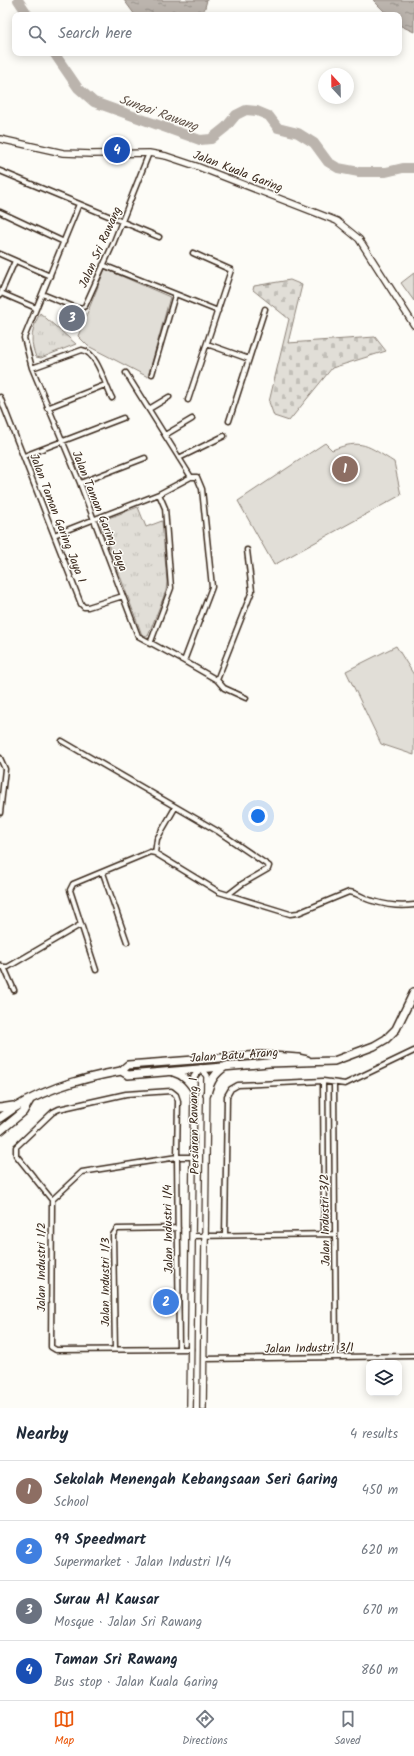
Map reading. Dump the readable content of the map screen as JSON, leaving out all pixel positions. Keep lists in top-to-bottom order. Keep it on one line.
{"streets":{"main road":["Jalan Batu Arang"],"street":["Jalan Kuala Garing","Jalan Sri Rawang","Jalan Taman Garing Jaya","Jalan Taman Garing Jaya 1","Persiaran Rawang 1","Jalan Industri 3/2","Jalan Industri 1/4","Jalan Industri 1/2","Jalan Industri 1/3","Jalan Industri 3/1"]},"crossings":[["Jalan Kuala Garing","Jalan Sri Rawang"],["Jalan Sri Rawang","Jalan Taman Garing Jaya"],["Jalan Taman Garing Jaya","Jalan Taman Garing Jaya 1"],["Jalan Batu Arang","Persiaran Rawang 1"],["Persiaran Rawang 1","Jalan Industri 1/2"],["Persiaran Rawang 1","Jalan Industri 3/1"],["Jalan Industri 3/2","Jalan Industri 3/1"],["Jalan Industri 1/4","Jalan Industri 1/2"],["Jalan Industri 1/4","Jalan Industri 1/3"],["Jalan Industri 1/2","Jalan Industri 1/3"]],"water":["Sungai Rawang"],"north":"top","page":{"search":"Search here","pins":["4","3","1","2"],"heading":["Nearby","4 results"],"list":[{"mark":"1","name":"Sekolah Menengah Kebangsaan Seri Garing","note":"School","value":"450 m"},{"mark":"2","name":"99 Speedmart","note":"Supermarket · Jalan Industri 1/4","value":"620 m"},{"mark":"3","name":"Surau Al Kausar","note":"Mosque · Jalan Sri Rawang","value":"670 m"},{"mark":"4","name":"Taman Sri Rawang","note":"Bus stop · Jalan Kuala Garing","value":"860 m"}],"nav":["Map","Directions","Saved"]}}
